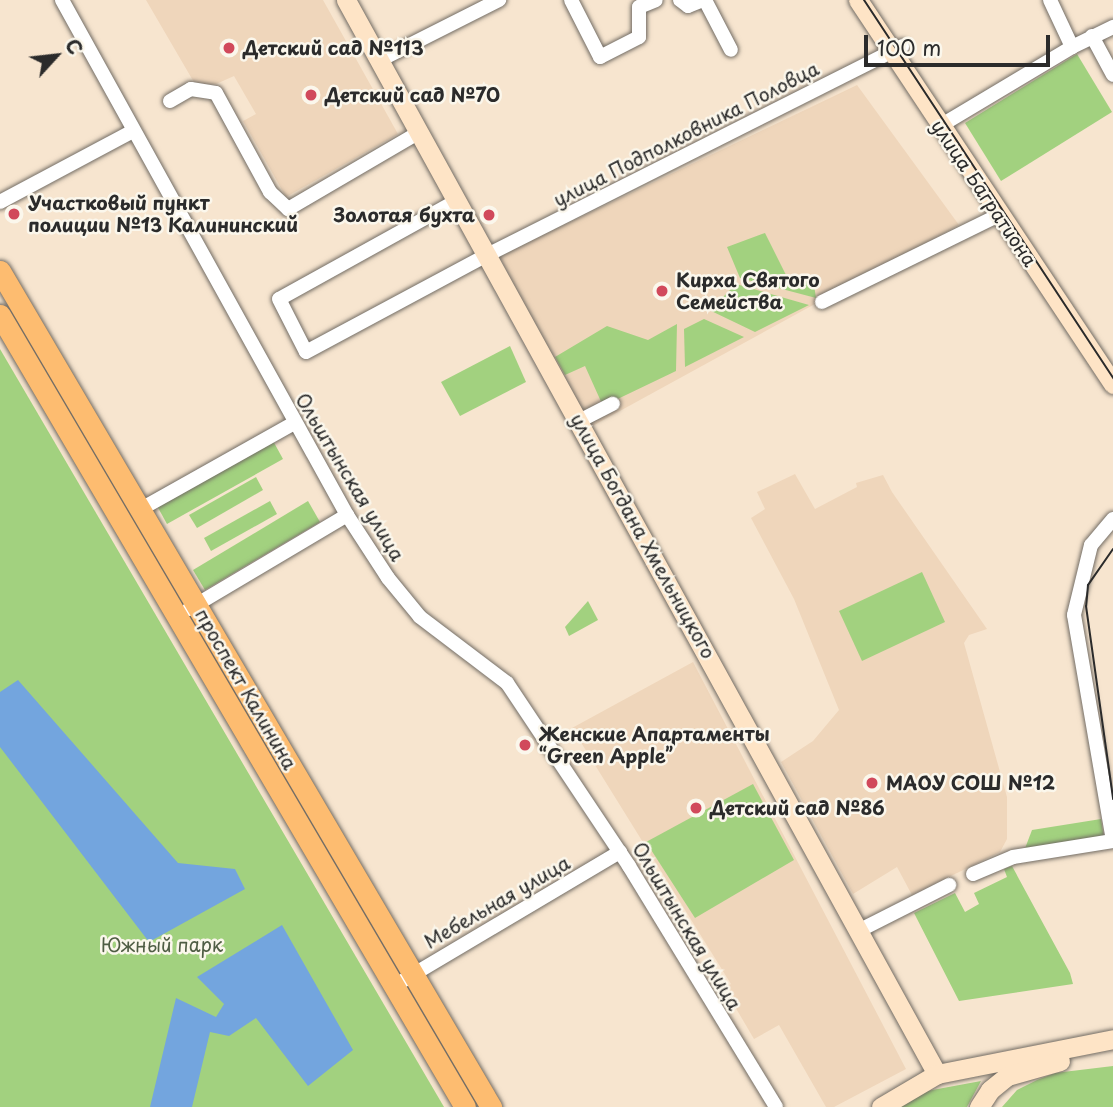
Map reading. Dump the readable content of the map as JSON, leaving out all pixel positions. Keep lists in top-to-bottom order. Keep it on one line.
{"streets":{"main road":["проспект Калинина"],"street":["улица Подполковника Половца","улица Багратиона","Ольштынская улица","улица Богдана Хмельницкого","Мебельная улица"]},"crossings":[["улица Подполковника Половца","улица Багратиона"],["улица Подполковника Половца","улица Богдана Хмельницкого"],["Ольштынская улица","Мебельная улица"],["проспект Калинина","Мебельная улица"]],"parks":["Южный парк"],"places":["Детский сад №113","Детский сад №70","Участковый пункт полиции №13 Калининский","Золотая бухта","Кирха Святого Семейства","Женские Апартаменты “Green Apple”","МАОУ СОШ №12","Детский сад №86"],"scale_bar":"100 m","north":"top right"}
